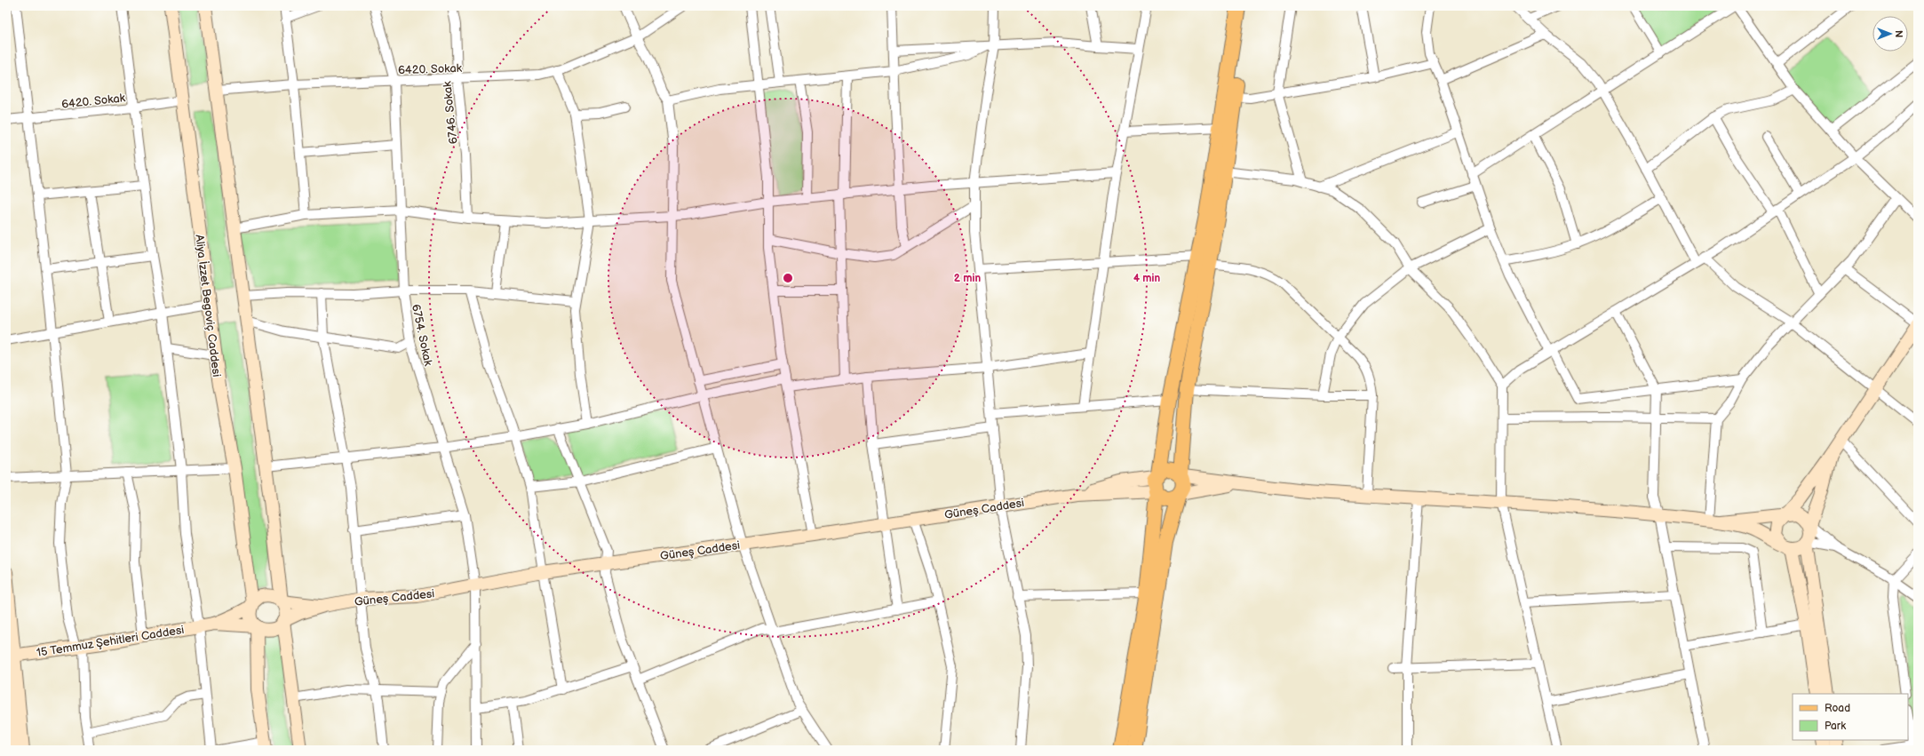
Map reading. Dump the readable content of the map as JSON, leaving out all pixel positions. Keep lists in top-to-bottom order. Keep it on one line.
{"streets":{"street":["6420. Sokak","6746. Sokak","Aliya İzzet Begoviç Caddesi","6754. Sokak","Güneş Caddesi","15 Temmuz Şehitleri Caddesi"]},"crossings":[["6420. Sokak","6746. Sokak"],["6420. Sokak","Aliya İzzet Begoviç Caddesi"],["6420. Sokak","6754. Sokak"],["6754. Sokak","Güneş Caddesi"]],"legend":["Road","Park"],"north":"right","rings":["2 min","4 min"]}
